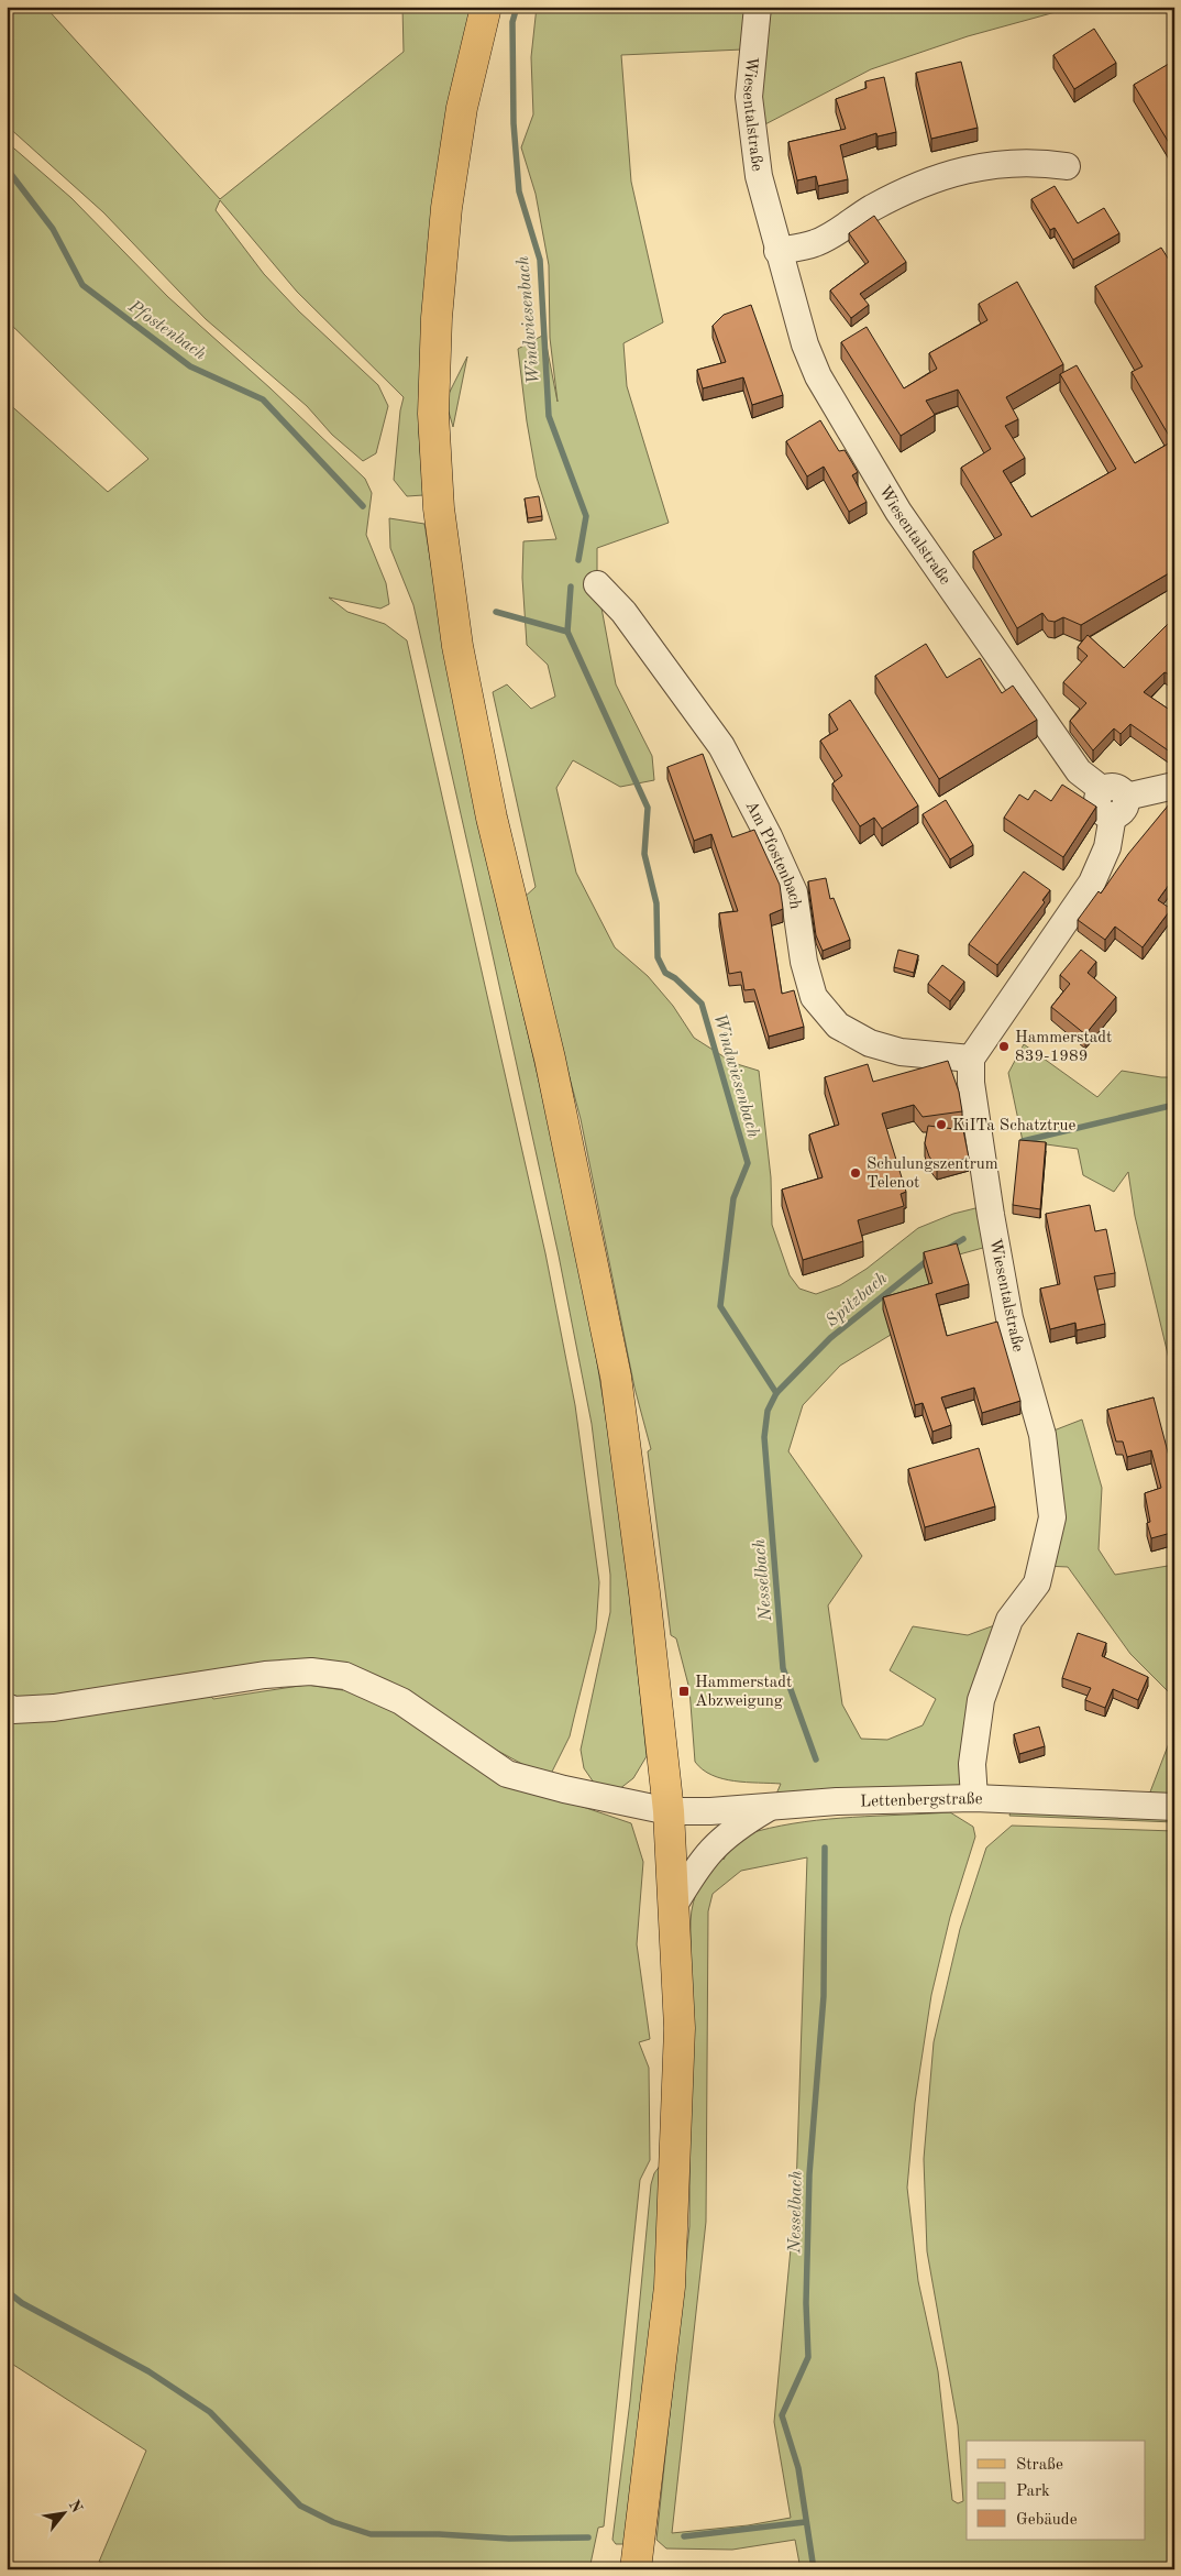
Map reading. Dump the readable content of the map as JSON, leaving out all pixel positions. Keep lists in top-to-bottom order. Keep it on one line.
{"streets":{"street":["Wiesentalstraße","Am Pfostenbach","Lettenbergstraße"]},"crossings":[["Wiesentalstraße","Am Pfostenbach"],["Wiesentalstraße","Lettenbergstraße"]],"water":["Windwiesenbach","Pfostenbach","Spitzbach","Nesselbach"],"places":{"other":["Hammerstadt 839-1989","KiITa Schatztrue","Schulungszentrum Telenot"],"transit":["Hammerstadt Abzweigung"]},"legend":["Straße","Park","Gebäude"],"north":"top right"}
